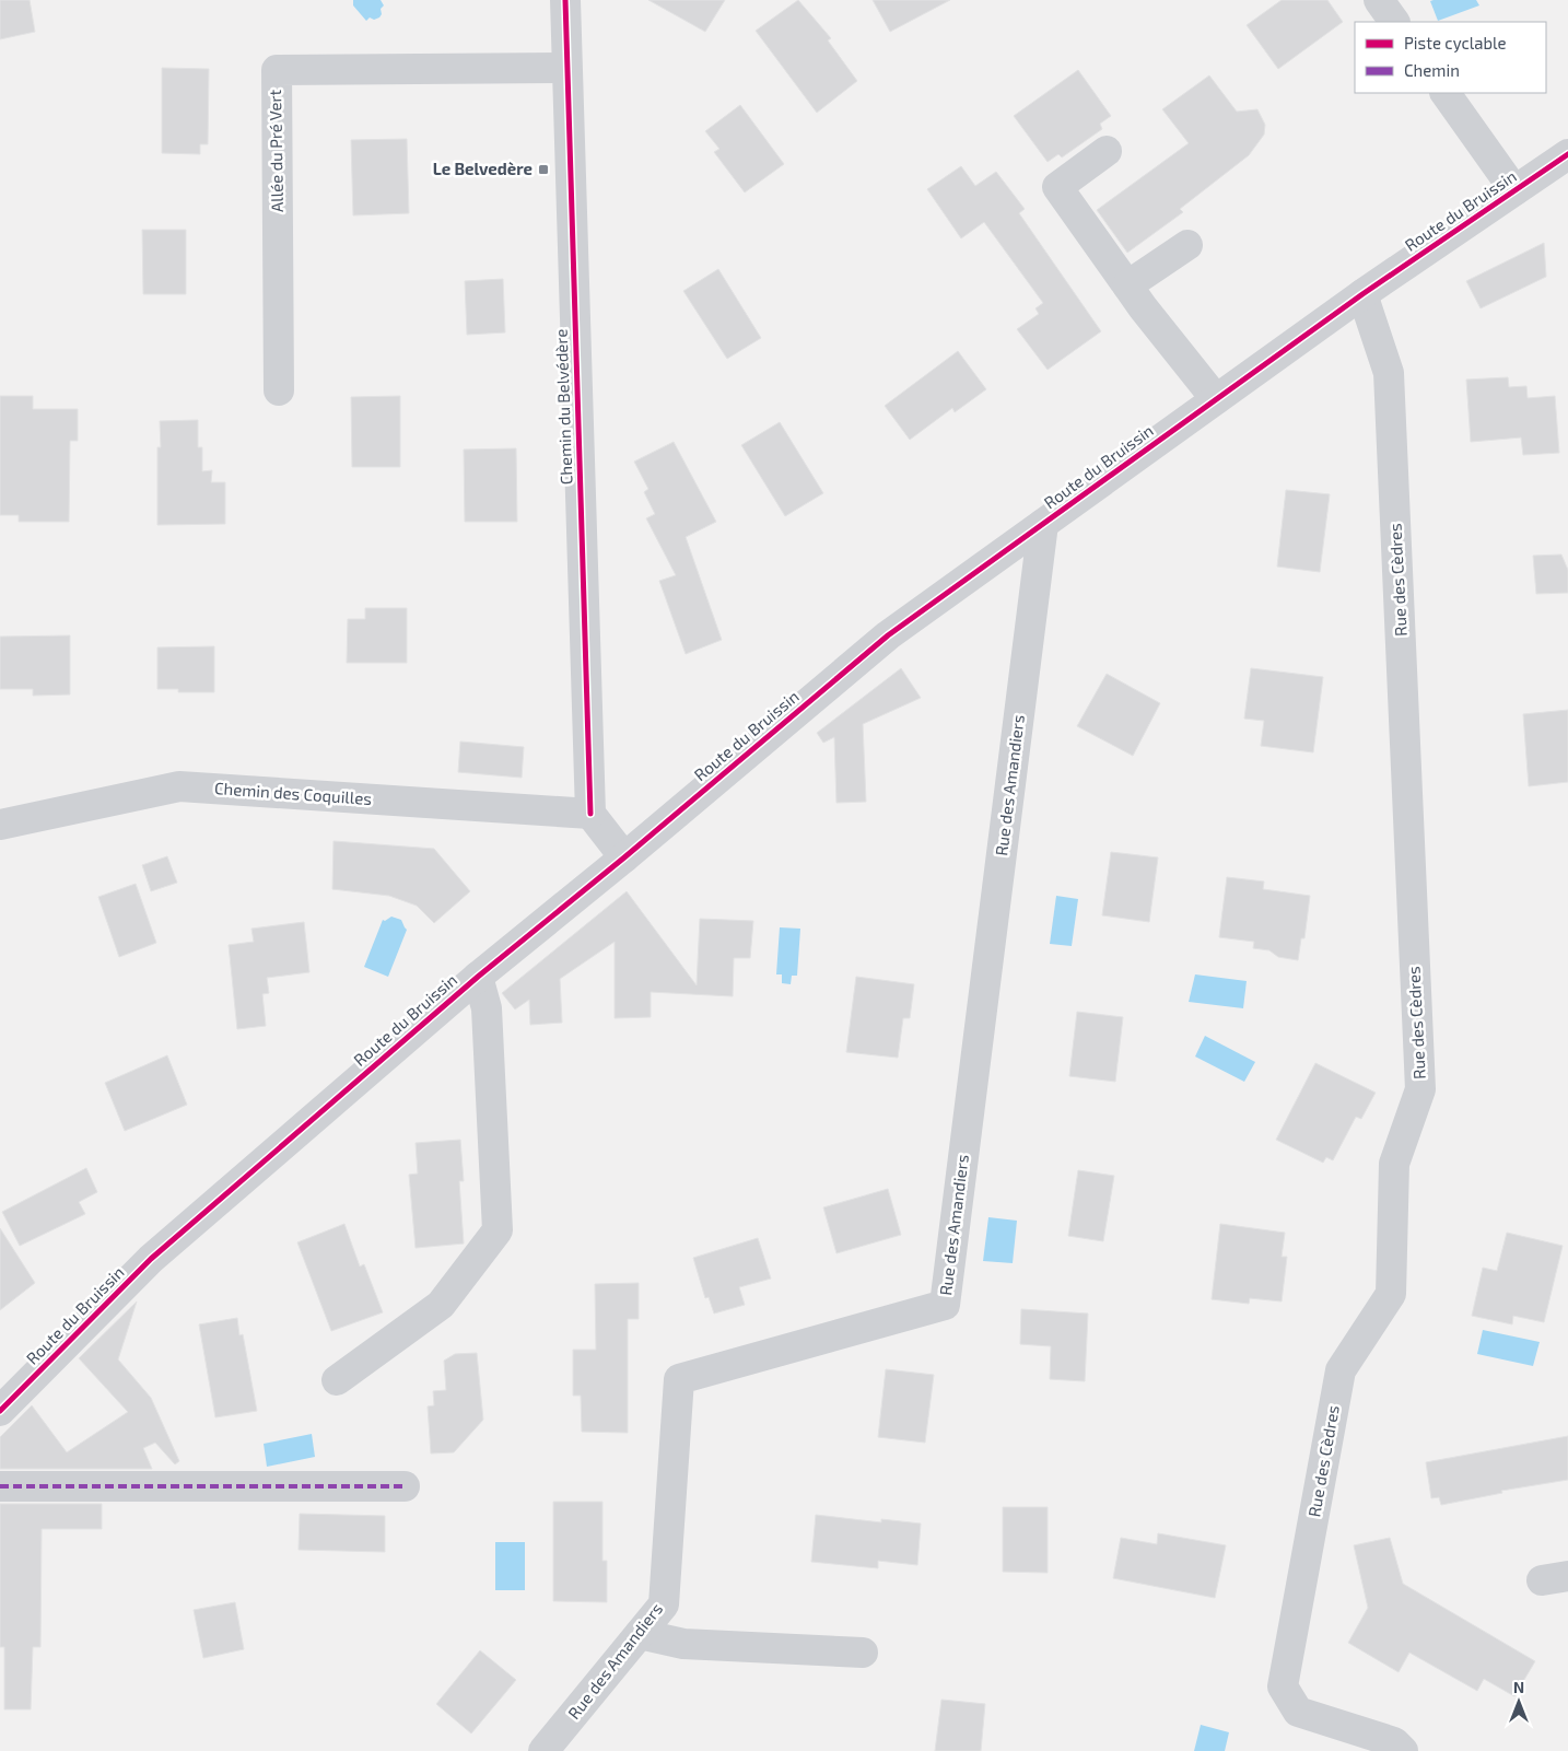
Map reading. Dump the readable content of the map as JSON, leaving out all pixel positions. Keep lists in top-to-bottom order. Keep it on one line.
{"streets":{"street":["Allée du Pré Vert","Route du Bruissin","Chemin du Belvédère","Rue des Cèdres","Rue des Amandiers","Chemin des Coquilles"]},"crossings":[["Allée du Pré Vert","Chemin du Belvédère"],["Route du Bruissin","Rue des Cèdres"],["Route du Bruissin","Rue des Amandiers"],["Chemin du Belvédère","Chemin des Coquilles"]],"places":{"transit":["Le Belvedère"]},"legend":["Piste cyclable","Chemin"],"north":"top"}
